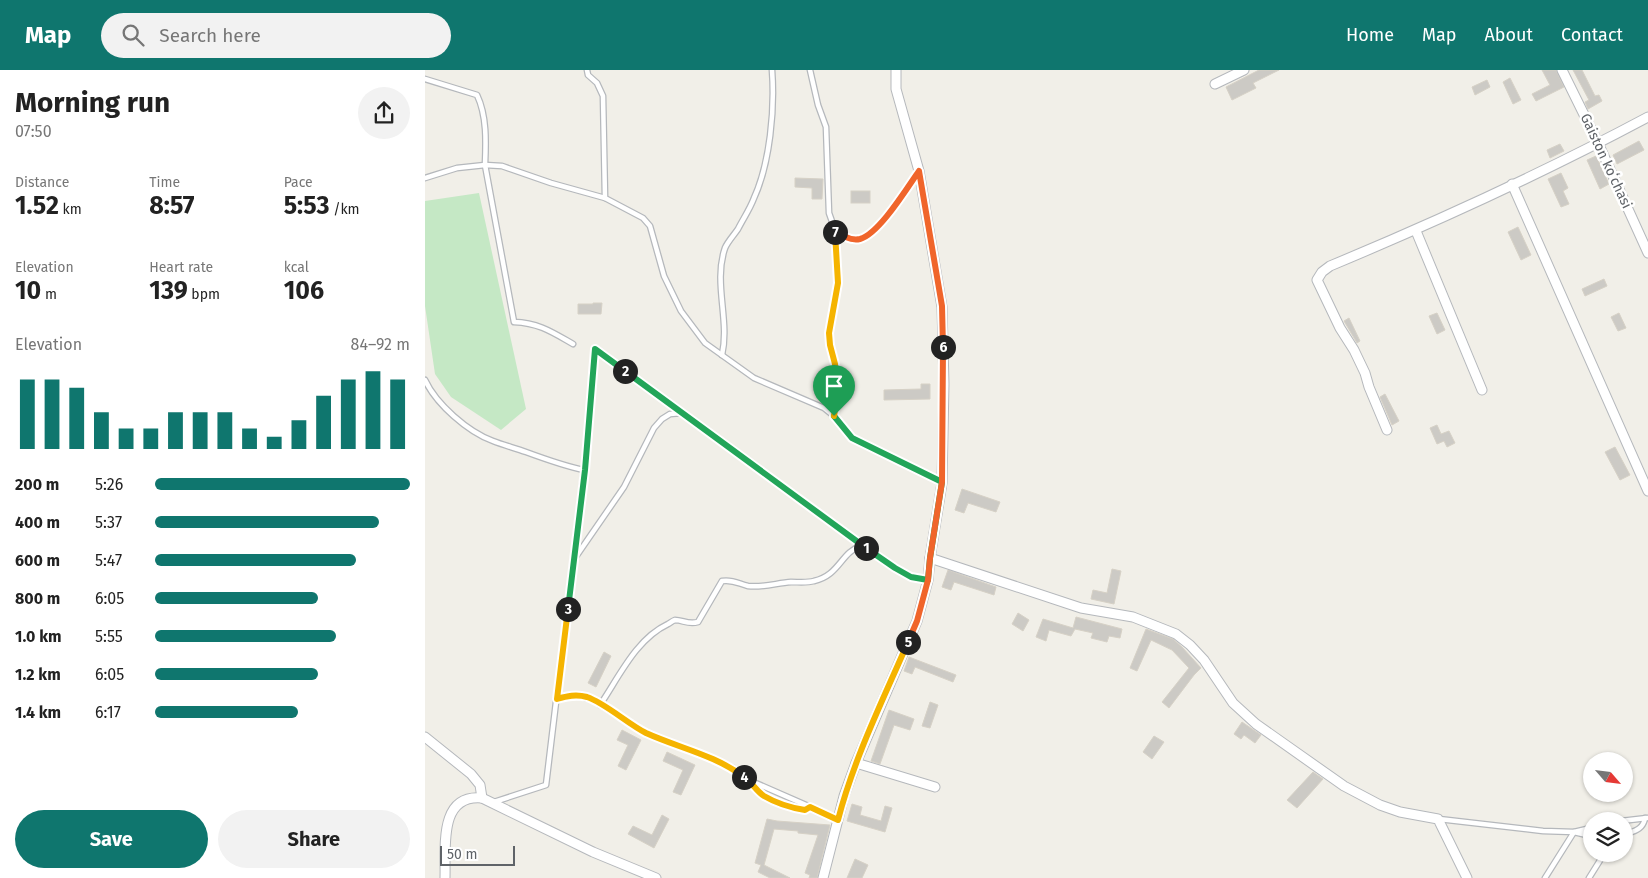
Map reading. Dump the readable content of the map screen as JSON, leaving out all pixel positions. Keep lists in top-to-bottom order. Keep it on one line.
{"streets":{"street":["Gaiston koʻchasi"]},"scale_bar":"50 m","north":"bottom right","page":{"header":"Map","search":"Search here","nav":["Home","Map","About","Contact"],"heading":["Morning run","07:50"],"stats":[["Distance","1.52 km"],["Time","8:57"],["Pace","5:53 /km"],["Elevation","10 m"],["Heart rate","139 bpm"],["kcal","106"]],"pins":["7","6","2","1","3","5","4"],"chart":["Elevation","84–92 m"],"list":[{"name":"200 m","note":"5:26"},{"name":"400 m","note":"5:37"},{"name":"600 m","note":"5:47"},{"name":"800 m","note":"6:05"},{"name":"1.0 km","note":"5:55"},{"name":"1.2 km","note":"6:05"},{"name":"1.4 km","note":"6:17"}],"buttons":["Save","Share"],"scale":"50 m"}}
